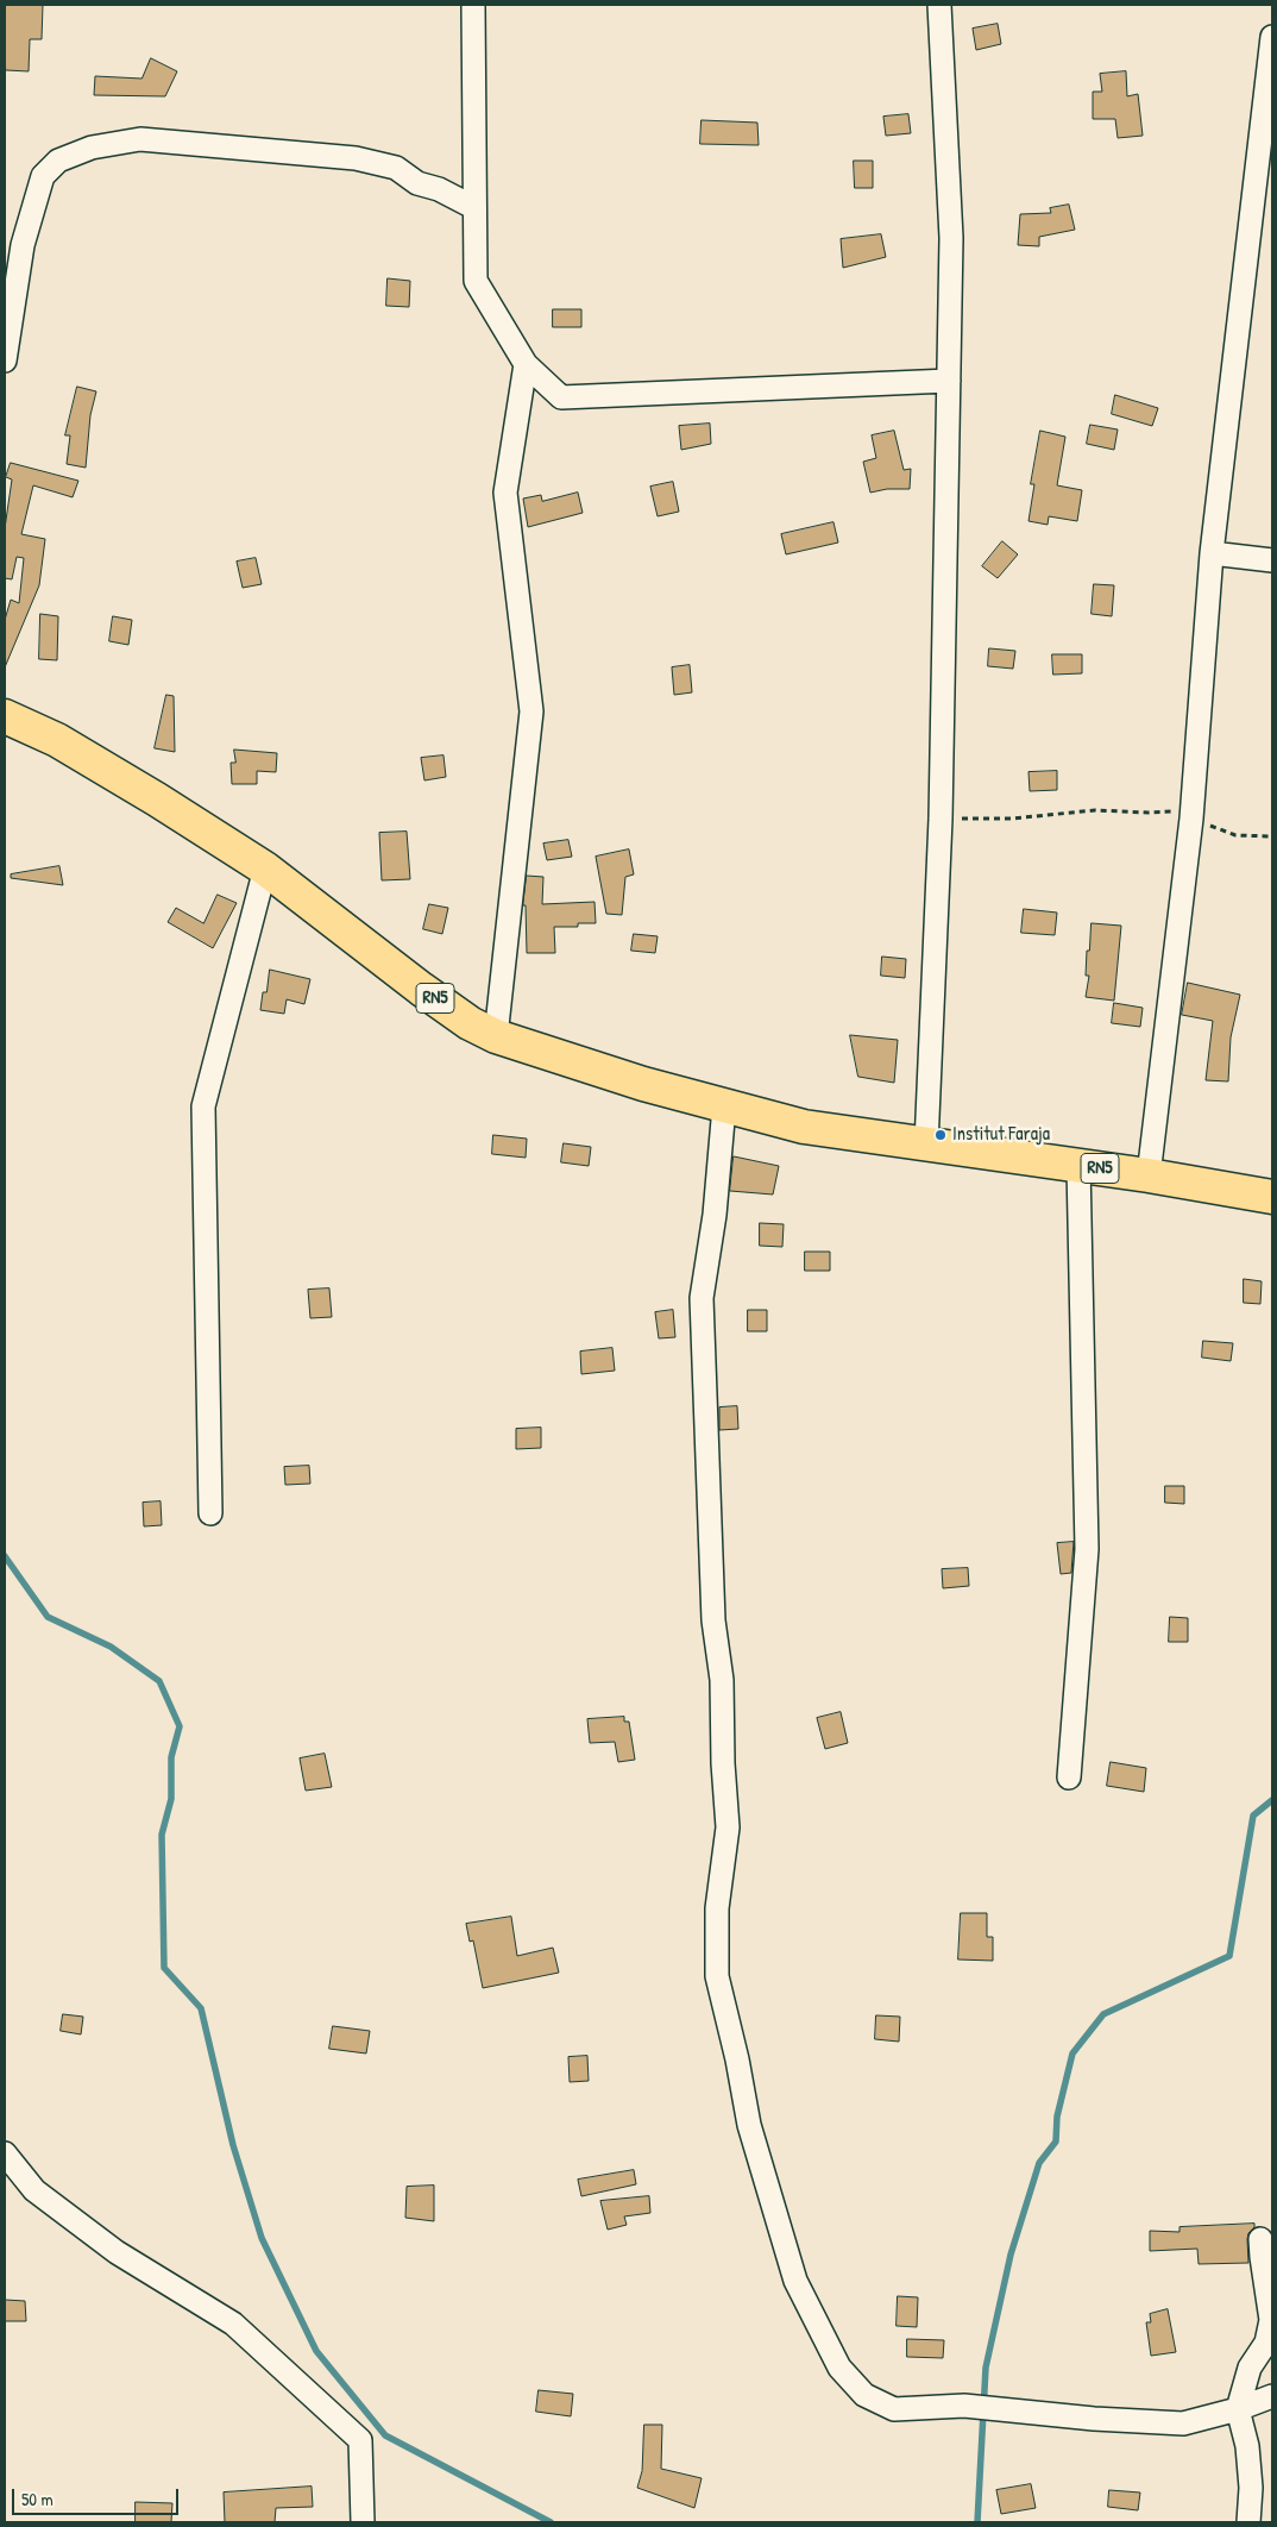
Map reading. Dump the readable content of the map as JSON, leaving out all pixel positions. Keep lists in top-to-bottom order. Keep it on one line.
{"streets":{"highway":["RN5"]},"places":["Institut Faraja"],"scale_bar":"50 m"}
